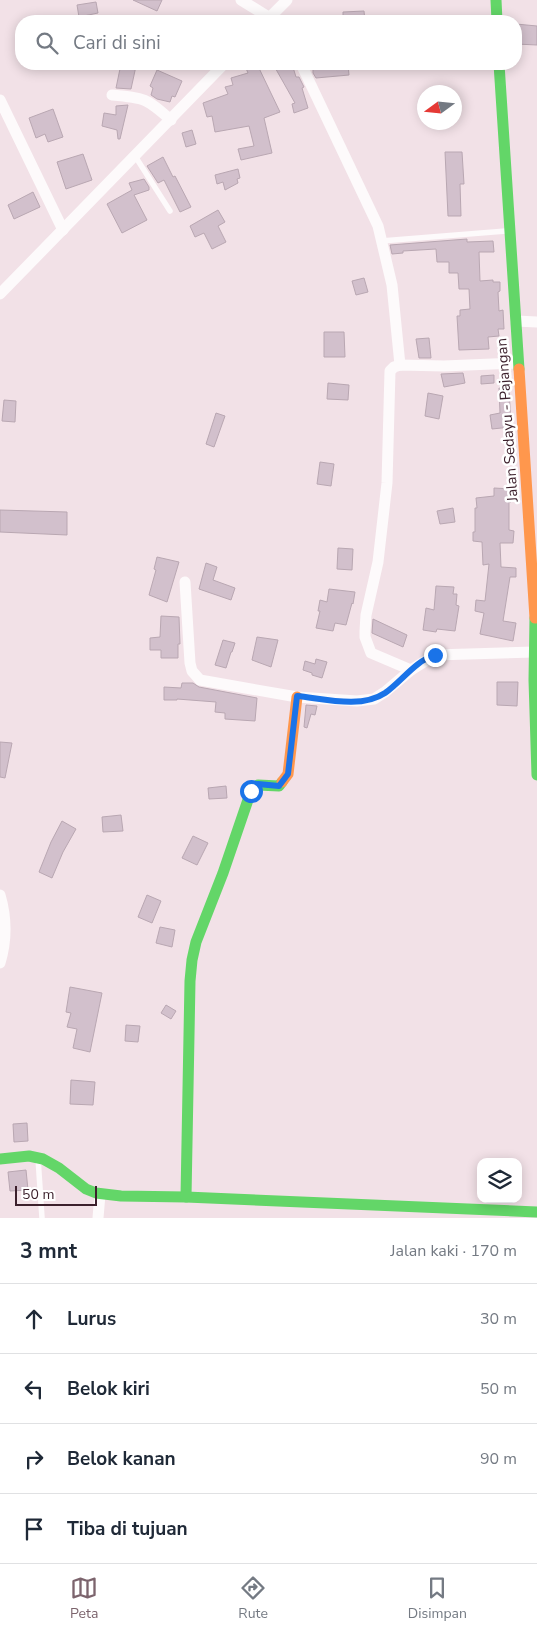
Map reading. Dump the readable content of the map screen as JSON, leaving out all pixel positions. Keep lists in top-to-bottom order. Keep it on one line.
{"streets":{"street":["Jalan Sedayu - Pajangan"]},"scale_bar":"50 m","north":"left","page":{"search":"Cari di sini","scale":"50 m","heading":["3 mnt","Jalan kaki · 170 m"],"list":[["Lurus","30 m"],["Belok kiri","50 m"],["Belok kanan","90 m"],"Tiba di tujuan"],"nav":["Peta","Rute","Disimpan"]}}
